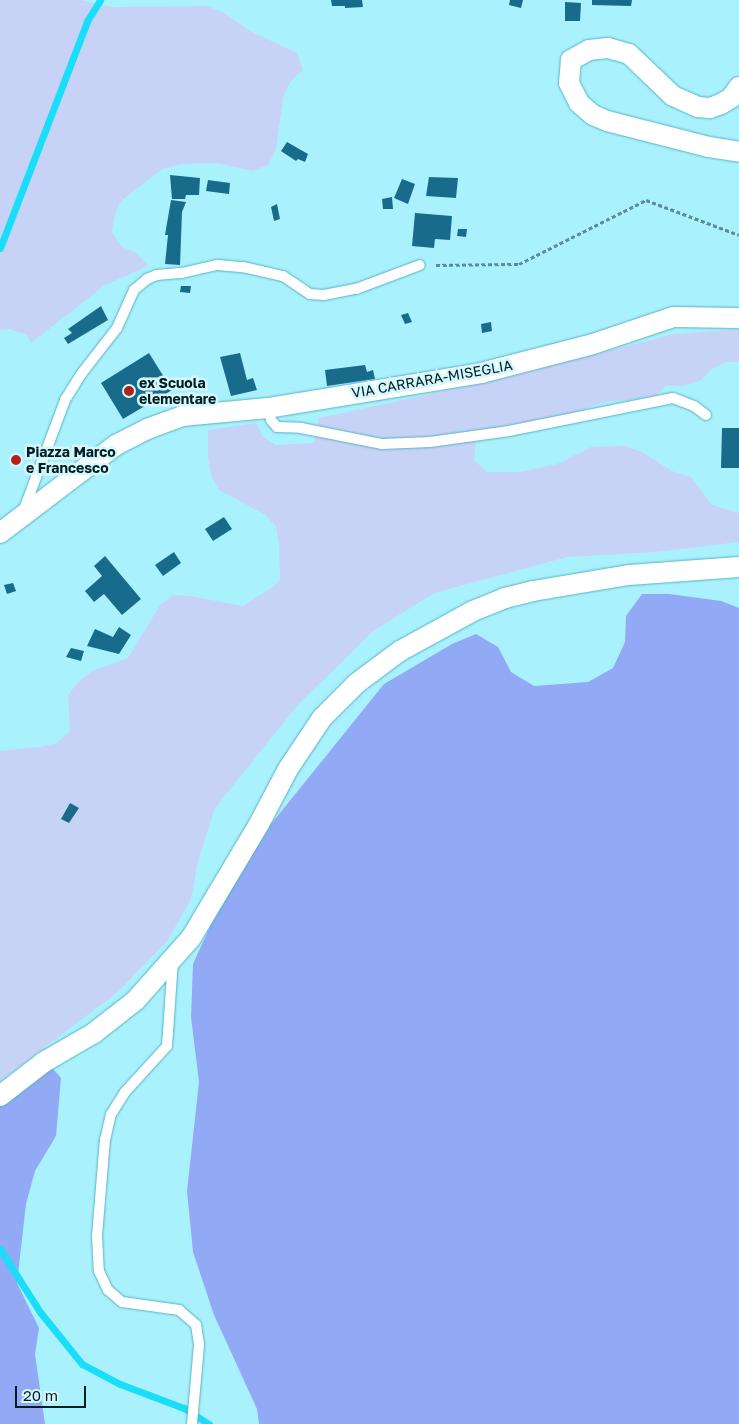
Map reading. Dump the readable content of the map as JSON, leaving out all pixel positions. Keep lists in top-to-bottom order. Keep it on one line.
{"streets":{"street":["VIA CARRARA-MISEGLIA"]},"places":["ex Scuola elementare","Piazza Marco e Francesco"],"scale_bar":"20 m"}
